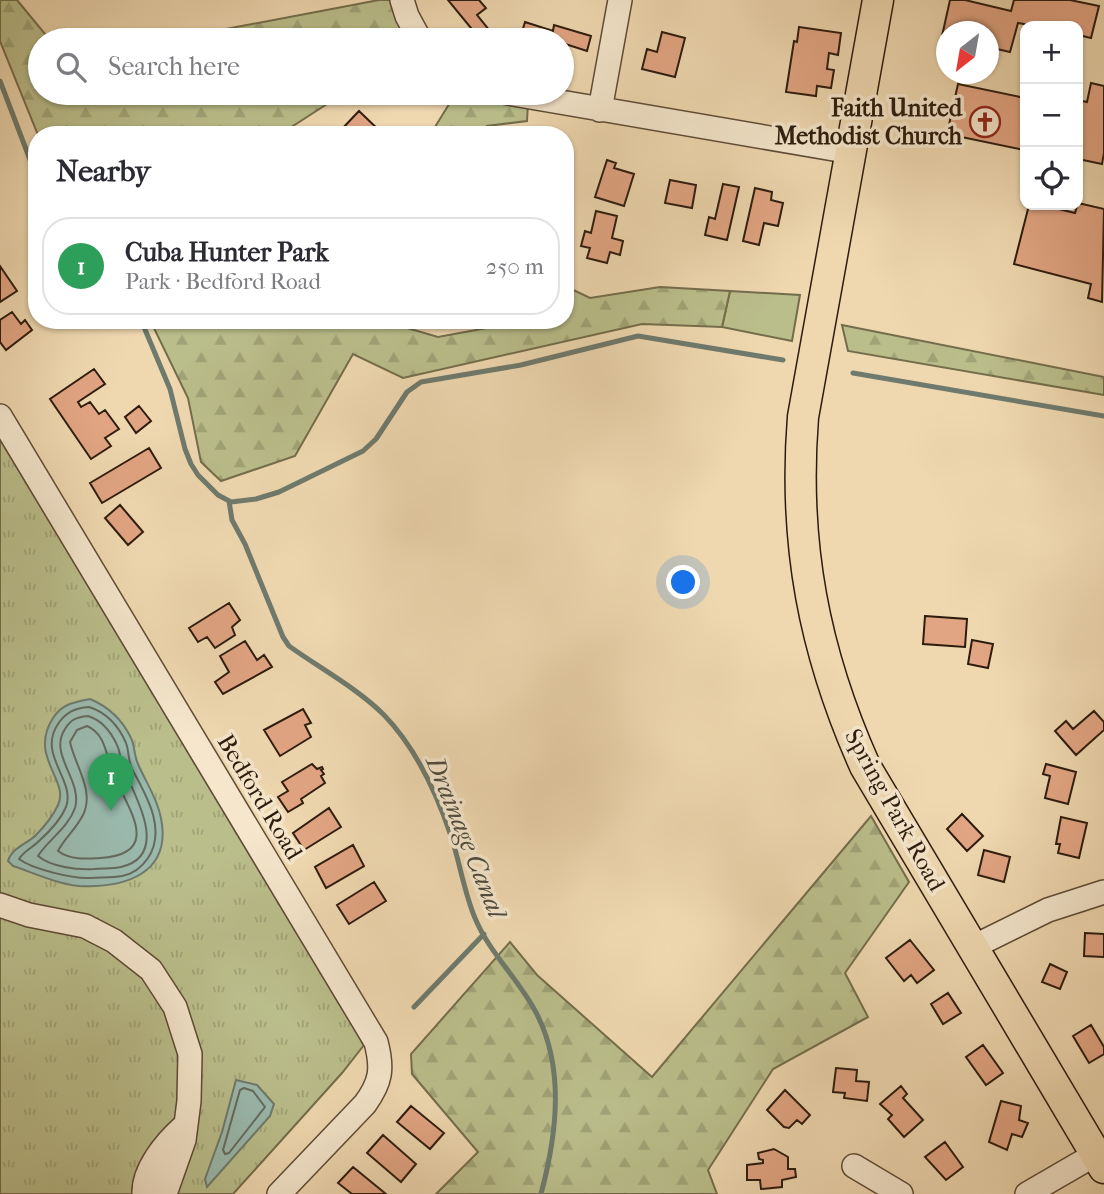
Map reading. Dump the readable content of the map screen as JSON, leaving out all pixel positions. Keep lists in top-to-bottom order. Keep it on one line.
{"streets":{"main road":["Spring Park Road"],"street":["Bedford Road"]},"water":["Drainage Canal"],"places":{"church":["Faith United Methodist Church"]},"north":"bottom left","page":{"map_buttons":["+","−"],"search":"Search here","heading":"Nearby","list":[{"mark":"1","name":"Cuba Hunter Park","note":"Park · Bedford Road","value":"250 m"}],"pins":"1"}}
